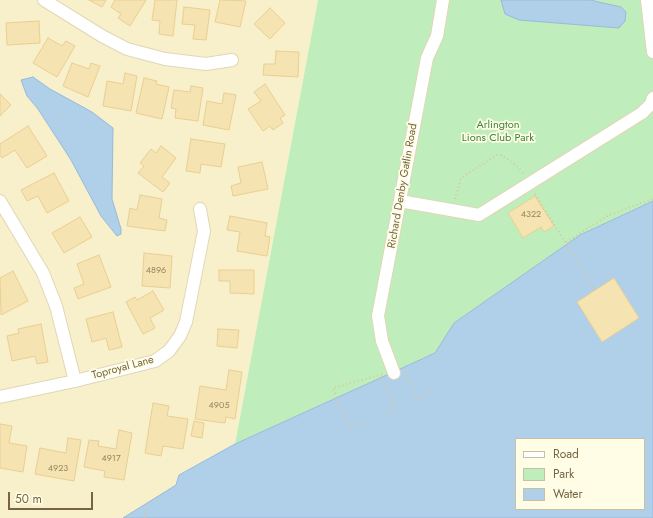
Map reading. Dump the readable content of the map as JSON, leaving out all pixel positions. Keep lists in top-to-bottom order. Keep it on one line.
{"streets":{"street":["Richard Denby Gatlin Road","Toproyal Lane"]},"parks":["Arlington Lions Club Park"],"house_numbers":["4322","4896","4905","4917","4923"],"legend":["Road","Park","Water"],"scale_bar":"50 m"}
